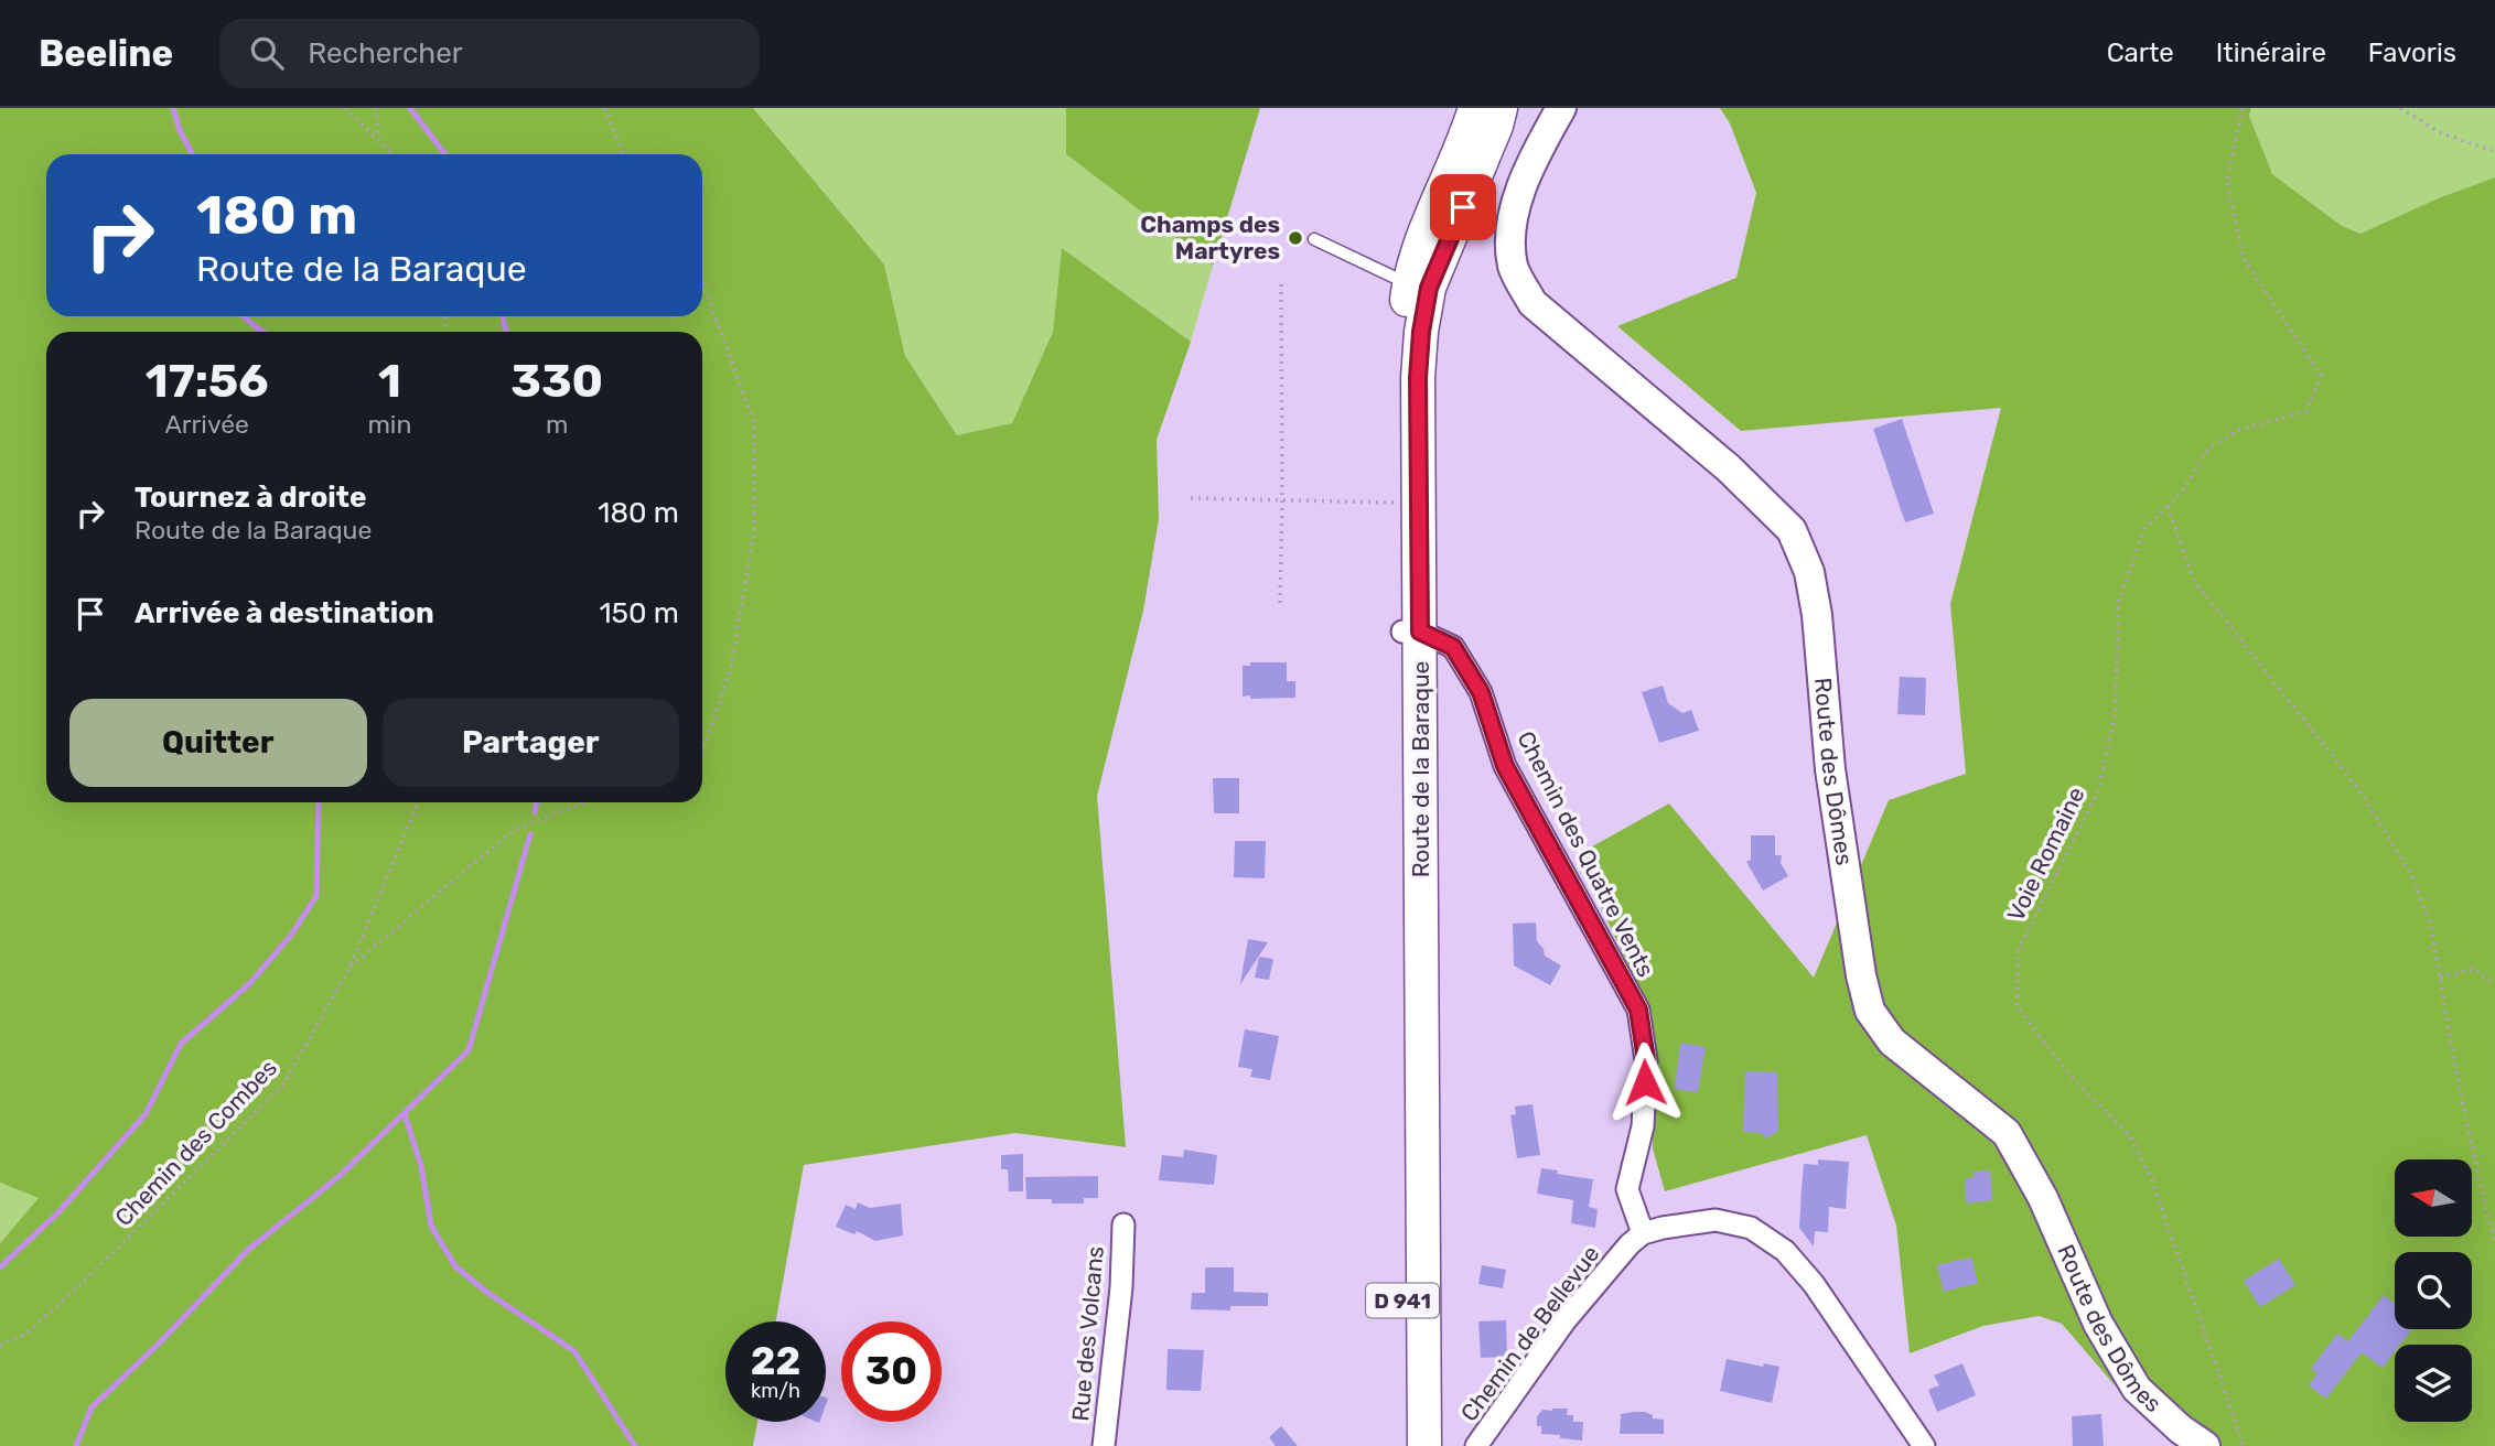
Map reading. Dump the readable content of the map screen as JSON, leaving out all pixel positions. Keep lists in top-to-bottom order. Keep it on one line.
{"streets":{"main road":["Route de la Baraque","D 941"],"street":["Route des Dômes","Chemin des Quatre Vents","Rue des Volcans","Chemin de Bellevue"],"path":["Voie Romaine","Chemin des Combes"]},"crossings":[["Route de la Baraque","Chemin des Quatre Vents"],["Chemin des Quatre Vents","Chemin de Bellevue"]],"places":["Champs des Martyres"],"north":"left","page":{"header":"Beeline","search":"Rechercher","nav":["Carte","Itinéraire","Favoris"],"turn":["180 m","Route de la Baraque"],"eta":["17:56","Arrivée","1","min","330","m"],"list":[{"name":"Tournez à droite","note":"Route de la Baraque","value":"180 m"},{"name":"Arrivée à destination","value":"150 m"}],"buttons":["Quitter","Partager"],"speed":"22 km/h","limit":"30"}}
